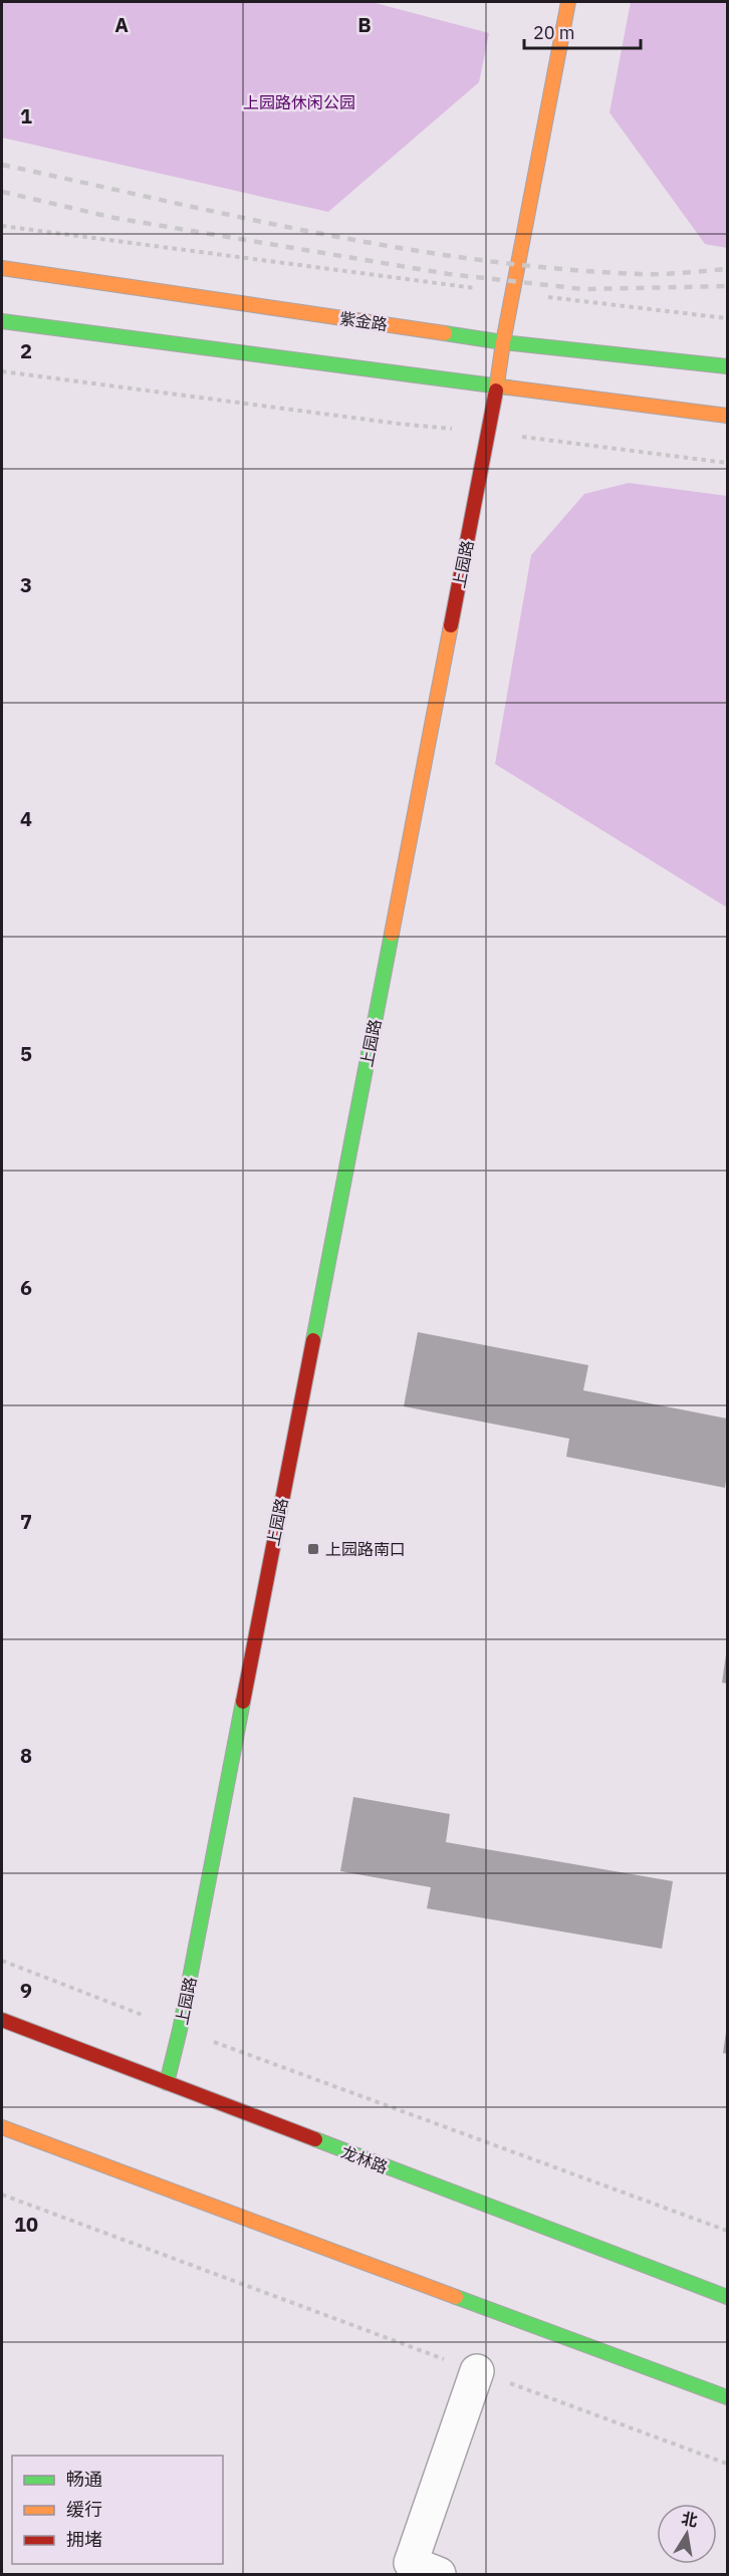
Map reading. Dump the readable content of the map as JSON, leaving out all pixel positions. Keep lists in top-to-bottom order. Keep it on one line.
{"streets":{"main road":["紫金路","上园路","龙林路"]},"crossings":[["紫金路","上园路"],["上园路","龙林路"]],"parks":["上园路休闲公园"],"places":{"transit":["上园路南口"]},"legend":["畅通","缓行","拥堵"],"scale_bar":"20 m","north":"top","grid":{"columns":["A","B"],"rows":["1","2","3","4","5","6","7","8","9","10"]}}
